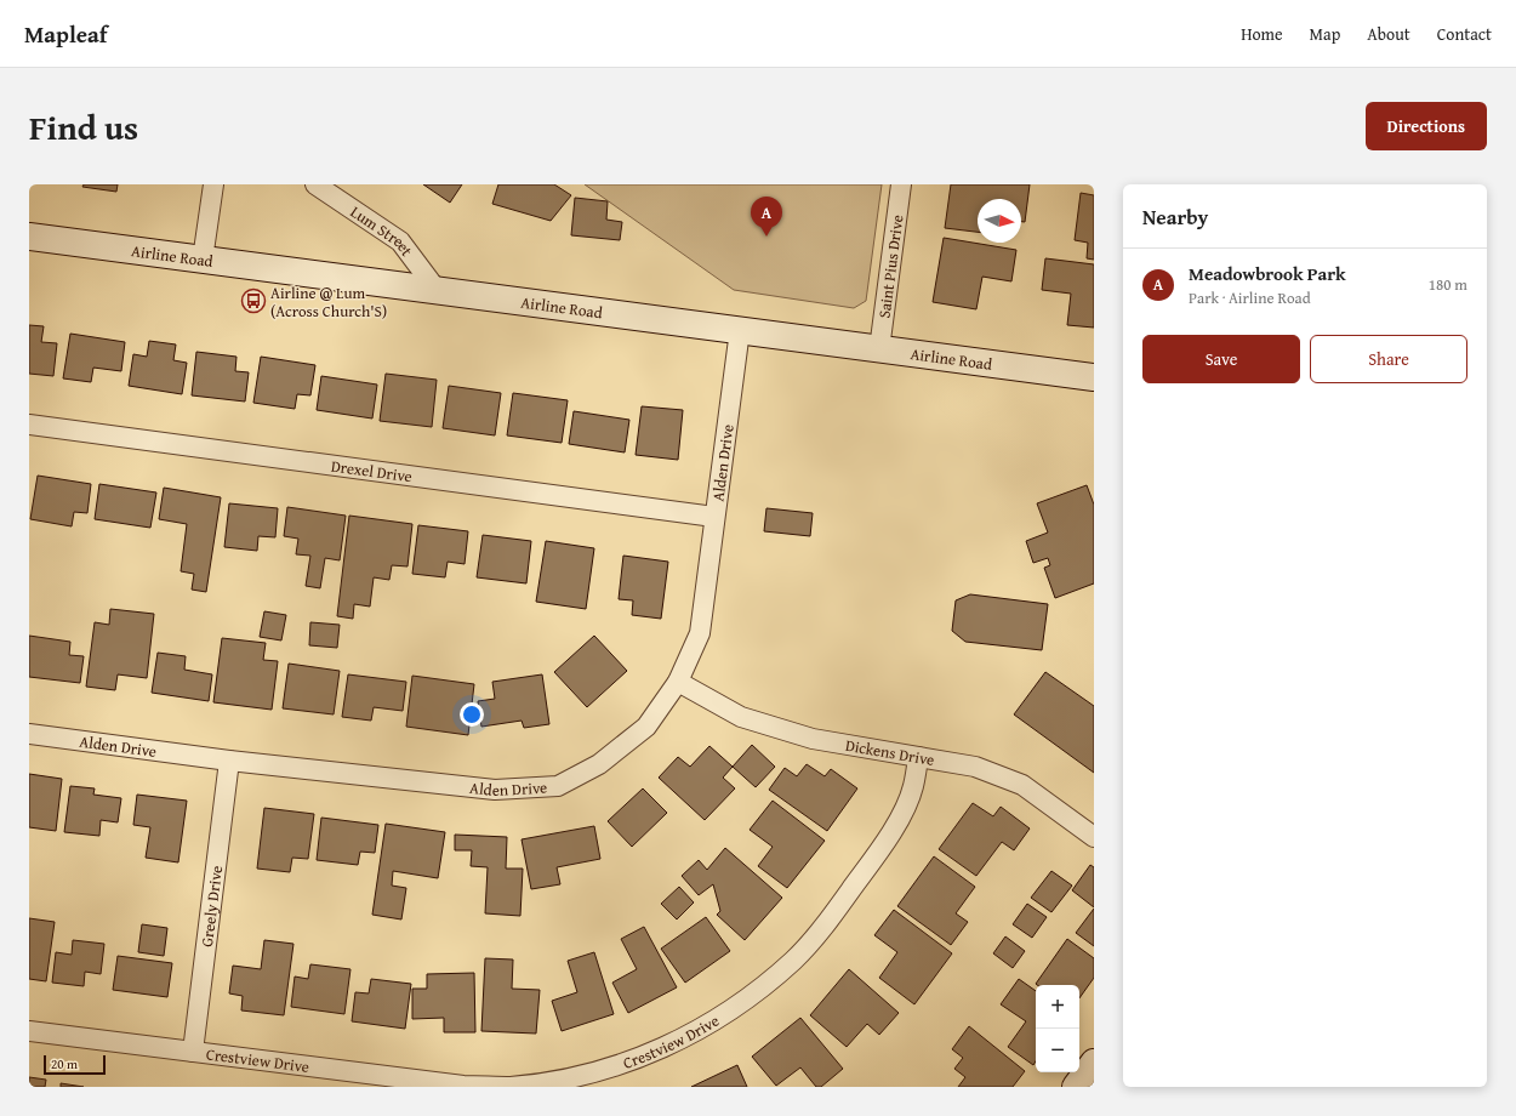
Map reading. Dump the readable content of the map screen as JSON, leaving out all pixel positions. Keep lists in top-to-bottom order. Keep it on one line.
{"streets":{"main road":["Airline Road"],"street":["Lum Street","Saint Pius Drive","Alden Drive","Drexel Drive","Dickens Drive","Greely Drive","Crestview Drive"]},"crossings":[["Lum Street","Airline Road"],["Airline Road","Saint Pius Drive"],["Airline Road","Alden Drive"],["Alden Drive","Drexel Drive"],["Alden Drive","Dickens Drive"],["Alden Drive","Greely Drive"],["Dickens Drive","Crestview Drive"],["Greely Drive","Crestview Drive"]],"places":{"bus stop":["Airline @ Lum (Across Church'S)"]},"scale_bar":"20 m","north":"right","page":{"header":"Mapleaf","nav":["Home","Map","About","Contact"],"title":"Find us","buttons":["Directions",["Save","Share"]],"heading":"Nearby","pins":"A","list":[{"mark":"A","name":"Meadowbrook Park","note":"Park · Airline Road","value":"180 m"}],"map_buttons":["+","−"],"scale":"20 m"}}
